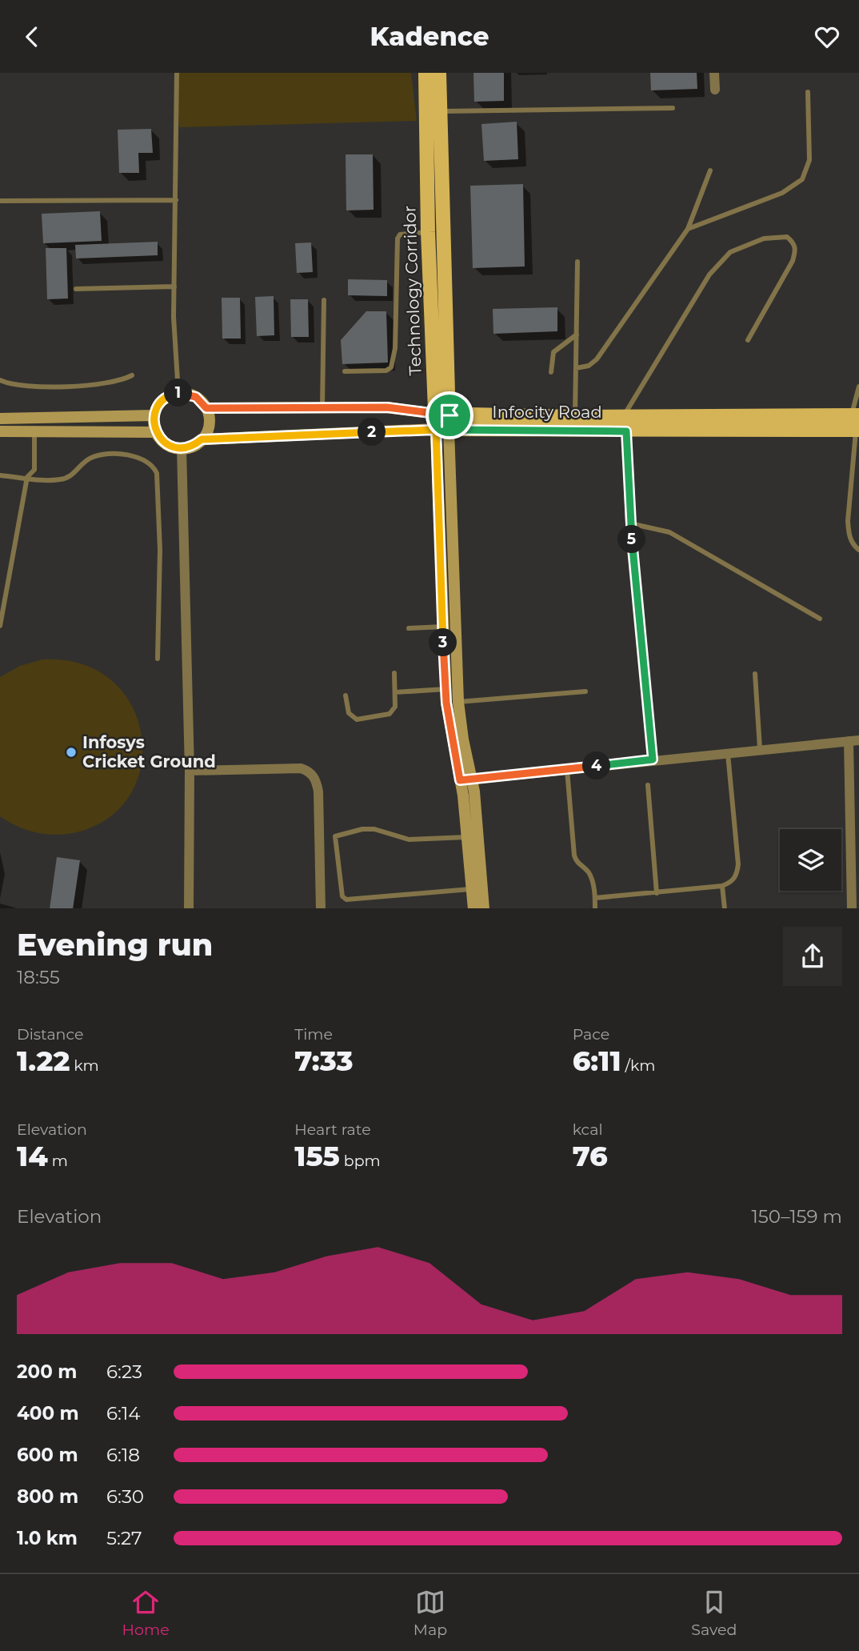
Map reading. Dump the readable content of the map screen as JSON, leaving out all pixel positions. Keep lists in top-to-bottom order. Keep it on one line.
{"streets":{"main road":["Technology Corridor","Infocity Road"]},"crossings":[["Technology Corridor","Infocity Road"]],"places":["Infosys Cricket Ground"],"page":{"header":"Kadence","pins":["1","2","5","3","4"],"heading":["Evening run","18:55"],"stats":[["Distance","1.22 km"],["Time","7:33"],["Pace","6:11 /km"],["Elevation","14 m"],["Heart rate","155 bpm"],["kcal","76"]],"chart":["Elevation","150–159 m"],"list":[{"name":"200 m","note":"6:23"},{"name":"400 m","note":"6:14"},{"name":"600 m","note":"6:18"},{"name":"800 m","note":"6:30"},{"name":"1.0 km","note":"5:27"}],"tabs":["Home","Map","Saved"]}}
